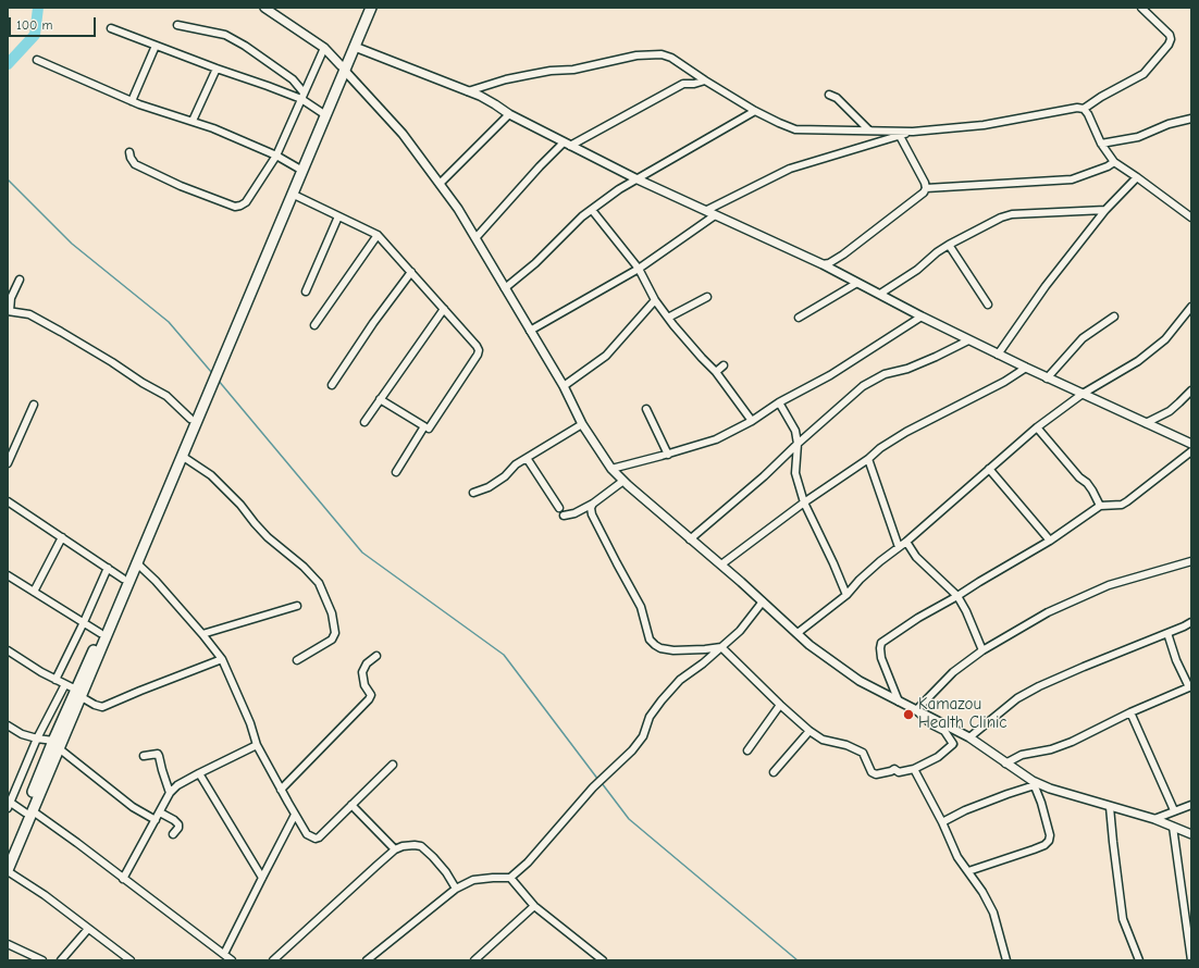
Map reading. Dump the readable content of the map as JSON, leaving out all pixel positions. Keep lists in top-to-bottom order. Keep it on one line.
{"places":["Kamazou Health Clinic"],"scale_bar":"100 m"}
